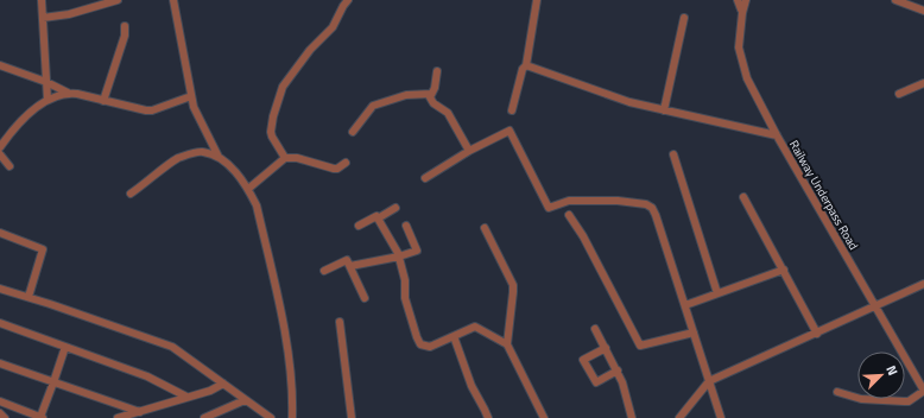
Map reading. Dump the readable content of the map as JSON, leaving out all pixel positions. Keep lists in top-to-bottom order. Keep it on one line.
{"streets":{"street":["Railway Underpass Road"]},"north":"top right"}
